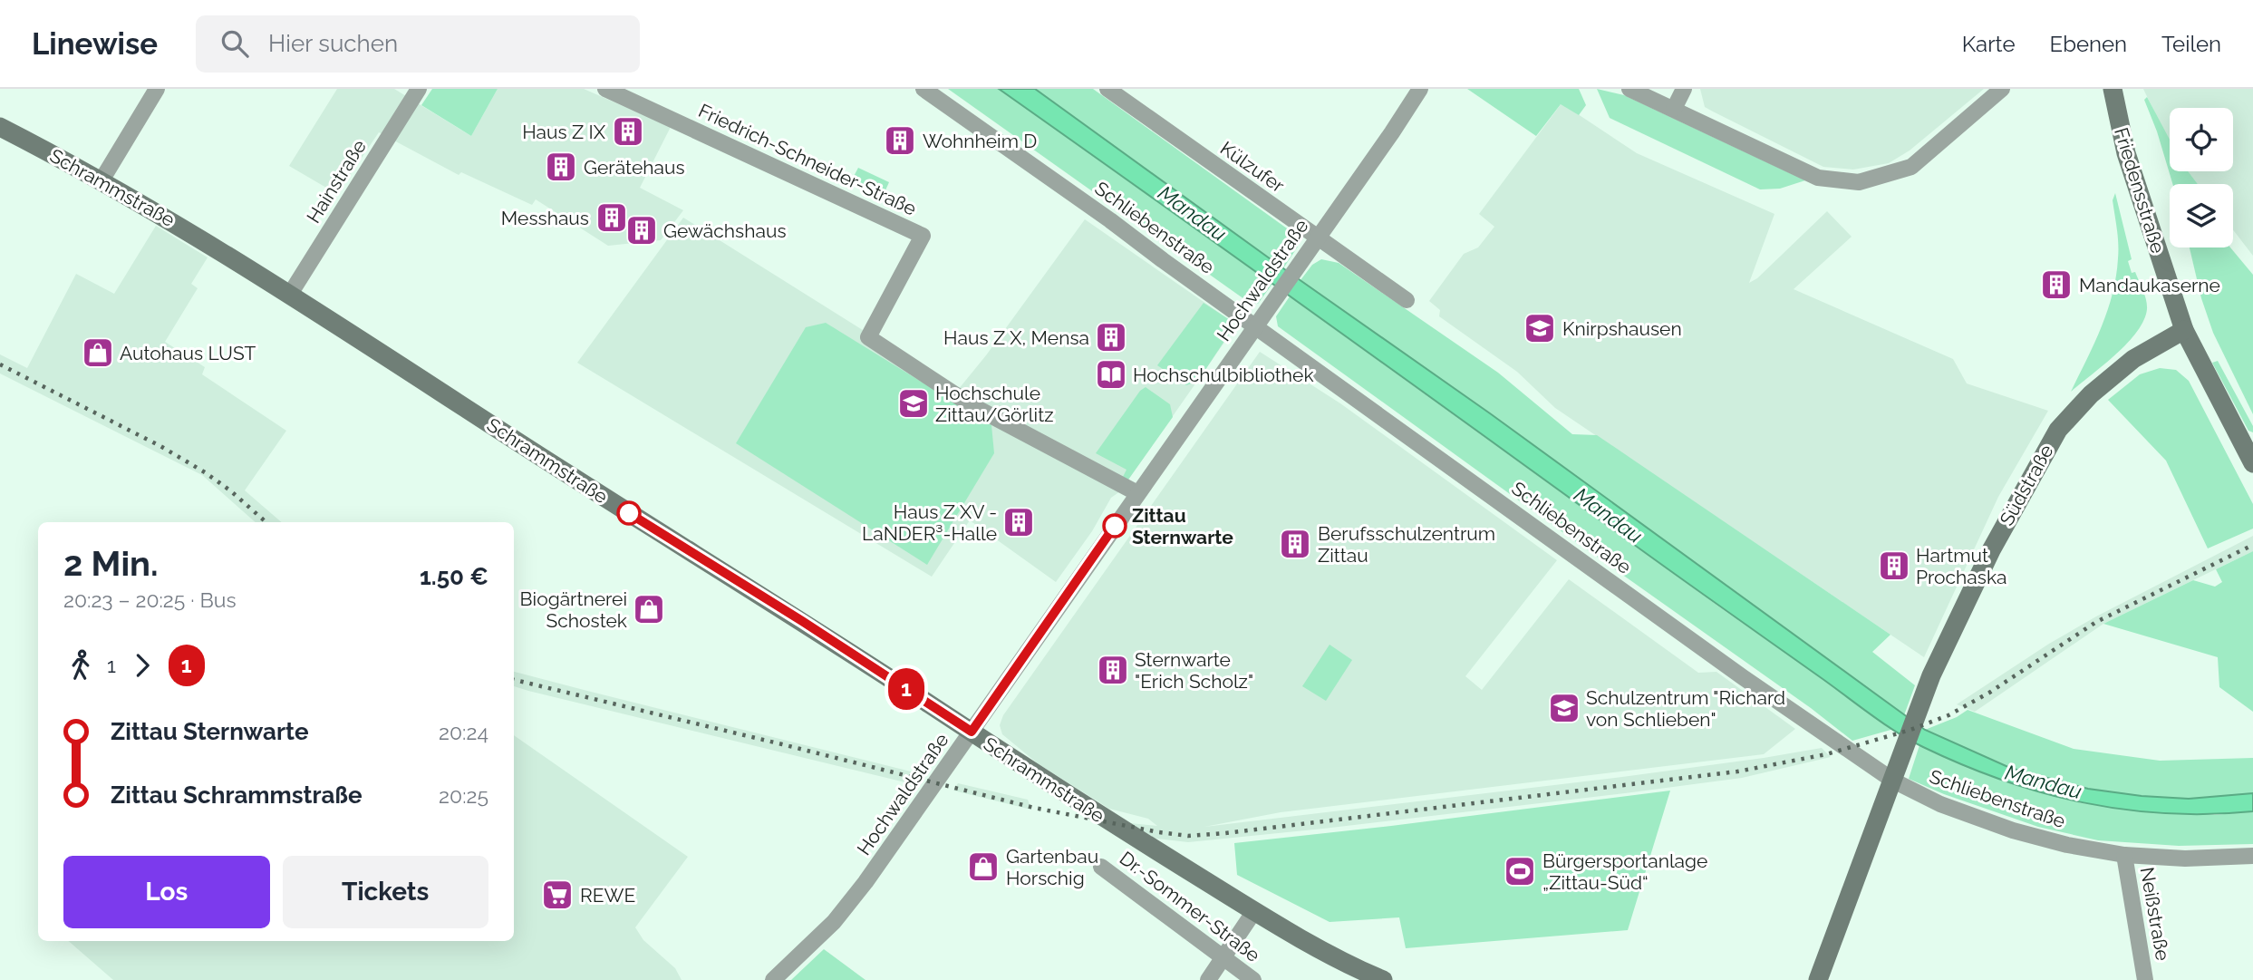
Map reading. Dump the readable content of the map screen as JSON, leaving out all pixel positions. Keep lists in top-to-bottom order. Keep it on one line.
{"streets":{"main road":["Schrammstraße","Friedensstraße","Südstraße"],"street":["Friedrich-Schneider-Straße","Külzufer","Hainstraße","Schliebenstraße","Hochwaldstraße","Dr.-Sommer-Straße","Neißstraße"]},"crossings":[["Friedrich-Schneider-Straße","Hochwaldstraße"],["Külzufer","Hochwaldstraße"],["Hainstraße","Schrammstraße"],["Schrammstraße","Hochwaldstraße"],["Friedensstraße","Südstraße"],["Schliebenstraße","Hochwaldstraße"],["Schliebenstraße","Südstraße"],["Schliebenstraße","Neißstraße"]],"water":["Mandau"],"places":{"building":["Haus Z IX","Wohnheim D","Gerätehaus","Messhaus","Gewächshaus","Mandaukaserne","Haus Z X, Mensa","Haus Z XV - LaNDER³-Halle","Berufsschulzentrum Zittau","Hartmut Prochaska","Sternwarte \"Erich Scholz\""],"school or university":["Knirpshausen","Hochschule Zittau/Görlitz","Schulzentrum \"Richard von Schlieben\""],"shop":["Autohaus LUST","Biogärtnerei Schostek","Gartenbau Horschig"],"library":["Hochschulbibliothek"],"other":["Zittau Sternwarte"],"sports":["Bürgersportanlage „Zittau-Süd“"],"supermarket":["REWE"]},"lines":["bus line 1"],"page":{"header":"Linewise","search":"Hier suchen","nav":["Karte","Ebenen","Teilen"],"on_map":"1","heading":["2 Min.","20:23 – 20:25 · Bus","1.50 €"],"legs":["1","1"],"list":[{"name":"Zittau Sternwarte","value":"20:24"},{"name":"Zittau Schrammstraße","value":"20:25"}],"buttons":["Los","Tickets"]}}
